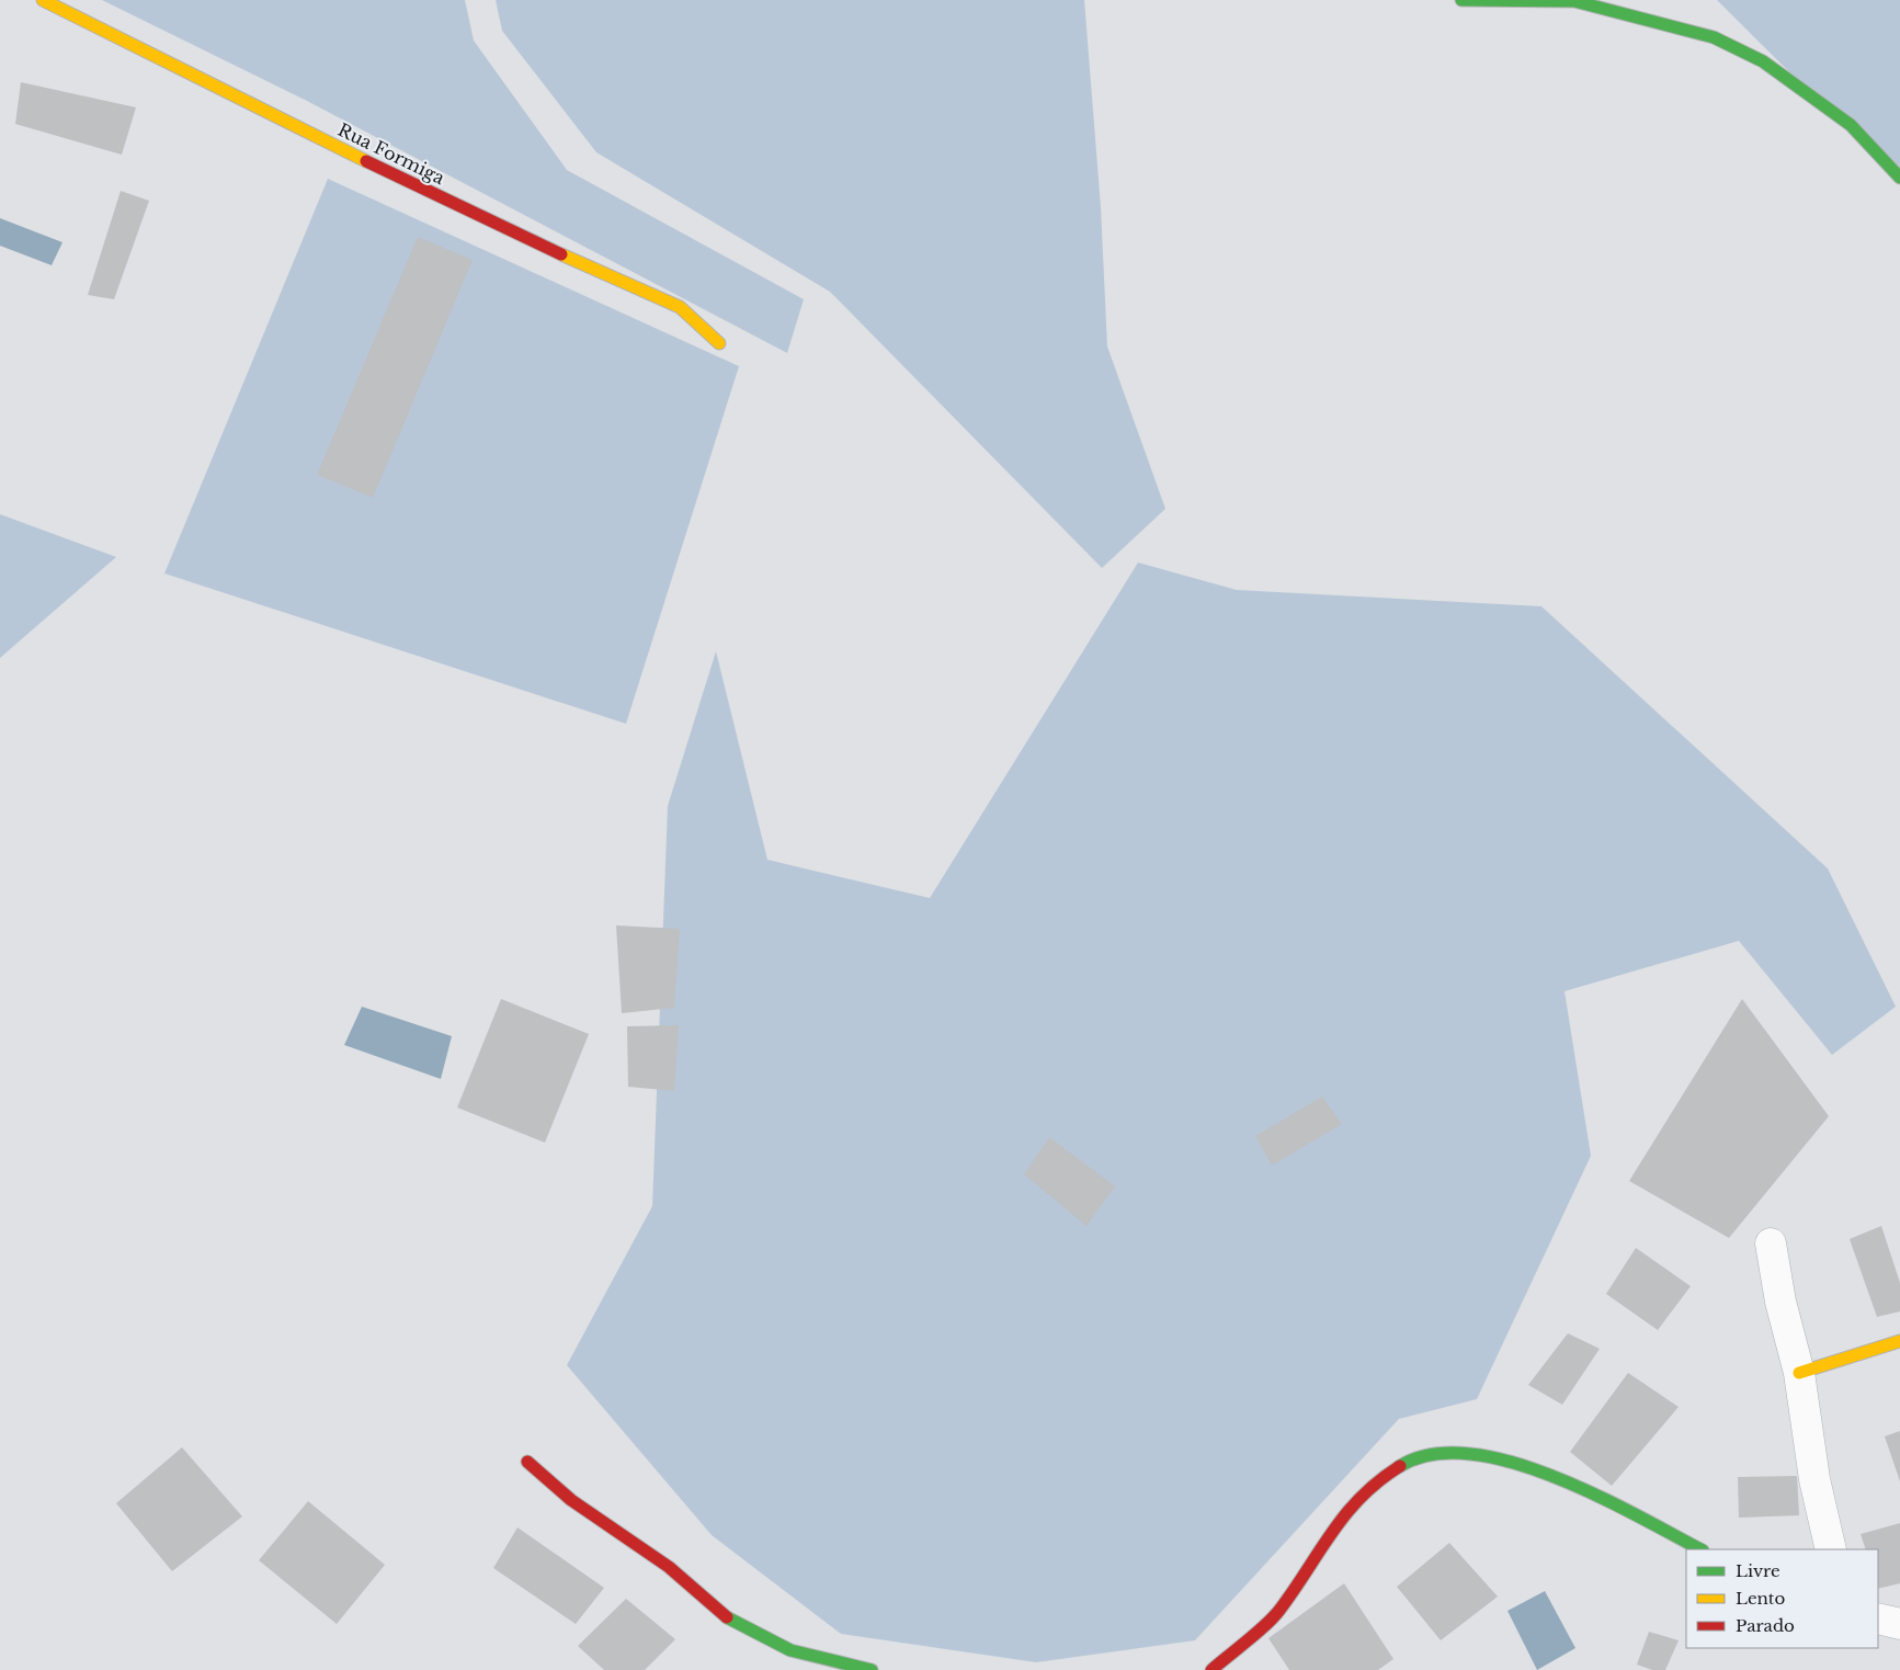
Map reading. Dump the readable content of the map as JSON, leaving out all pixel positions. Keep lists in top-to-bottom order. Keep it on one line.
{"streets":{"street":["Rua Formiga"]},"legend":["Livre","Lento","Parado"]}
